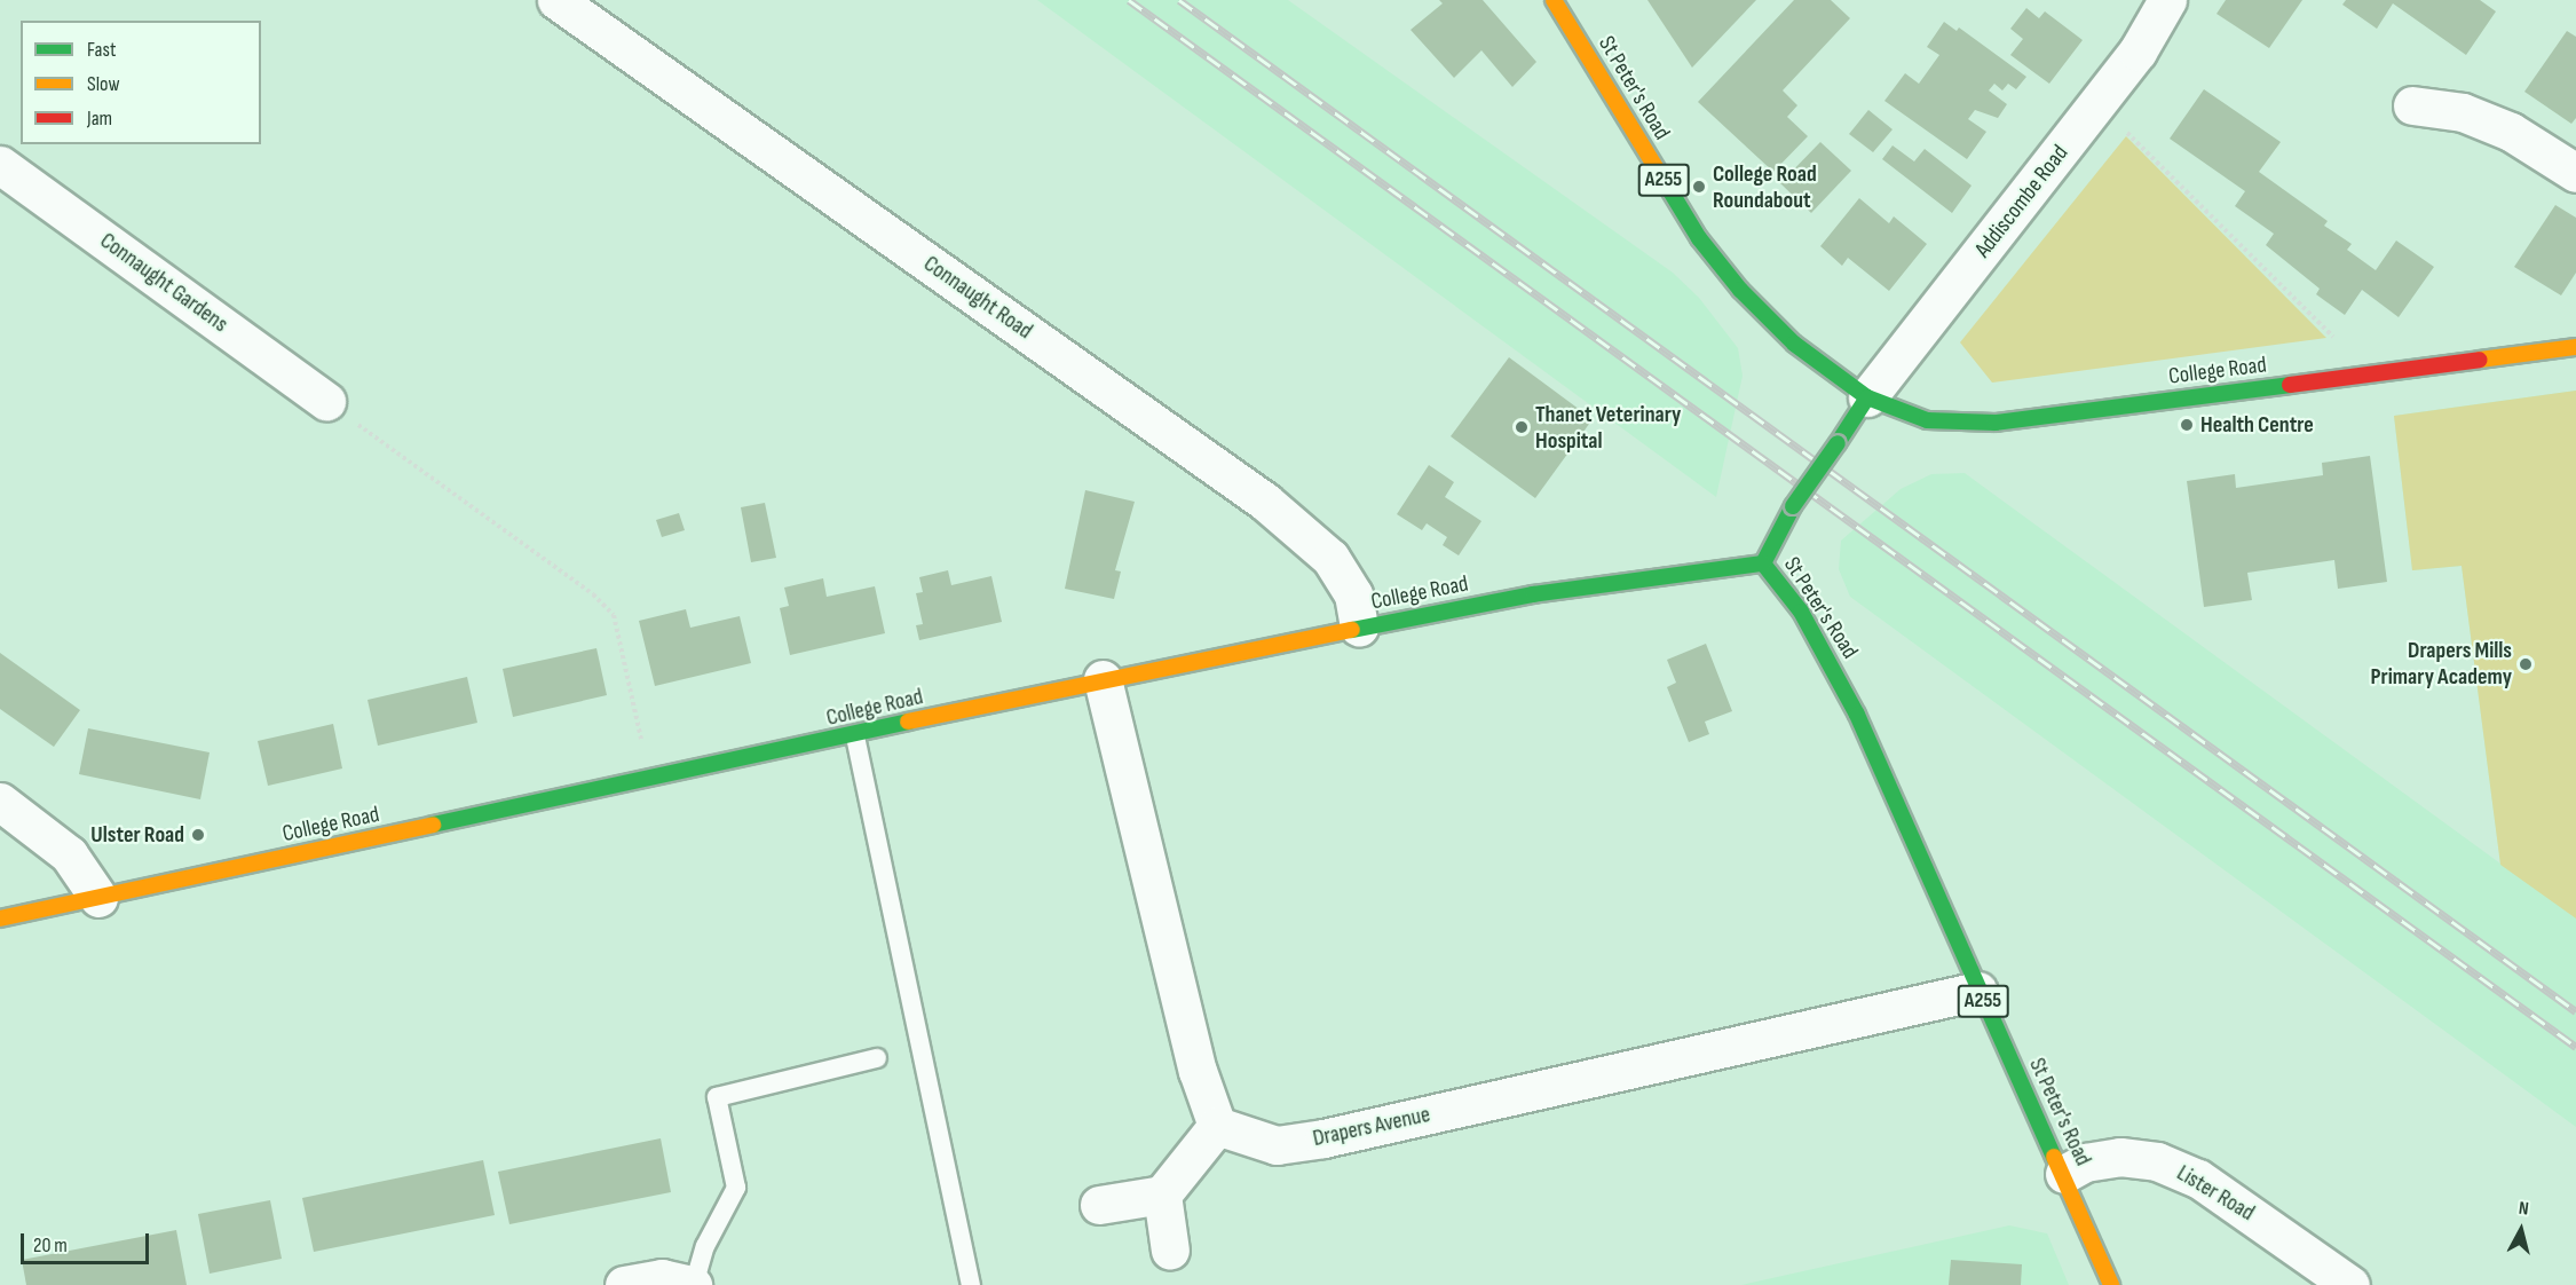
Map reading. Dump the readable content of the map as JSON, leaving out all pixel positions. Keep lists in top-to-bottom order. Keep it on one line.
{"streets":{"main road":["St Peter's Road","A255","College Road"],"street":["Addiscombe Road","Connaught Gardens","Connaught Road","Drapers Avenue","Lister Road"]},"crossings":[["St Peter's Road","Addiscombe Road"],["St Peter's Road","College Road"],["St Peter's Road","Drapers Avenue"],["St Peter's Road","Lister Road"],["Addiscombe Road","College Road"],["Connaught Road","College Road"]],"places":["College Road Roundabout","Health Centre","Thanet Veterinary Hospital","Drapers Mills Primary Academy","Ulster Road"],"legend":["Fast","Slow","Jam"],"scale_bar":"20 m","north":"top"}
